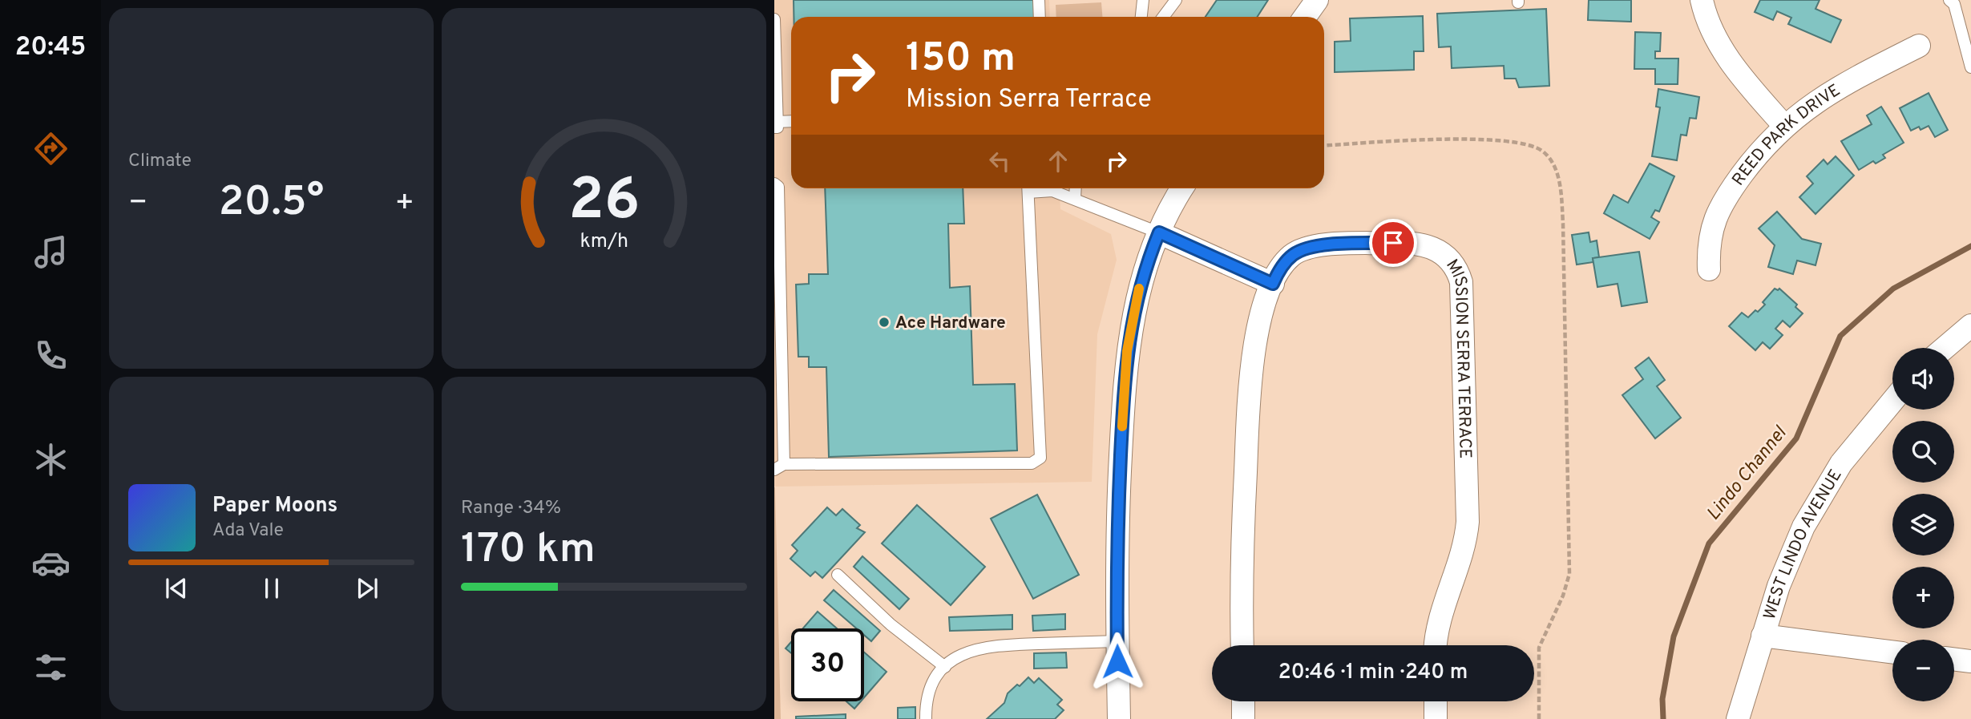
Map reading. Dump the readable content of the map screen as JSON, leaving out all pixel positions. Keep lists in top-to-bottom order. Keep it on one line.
{"streets":{"street":["REED PARK DRIVE","MISSION SERRA TERRACE","WEST LINDO AVENUE"]},"water":["Lindo Channel"],"places":["Ace Hardware"],"page":{"tabs":"20:45","tile":["Climate",["Range · 34%","170 km"]],"turn":["150 m","Mission Serra Terrace"],"heat":["−","20.5°","+"],"map_buttons":["+","−"],"song":["Paper Moons","Ada Vale"],"limit":"30","trip":"20:46 · 1 min · 240 m","gauge":["26","km/h"]}}
